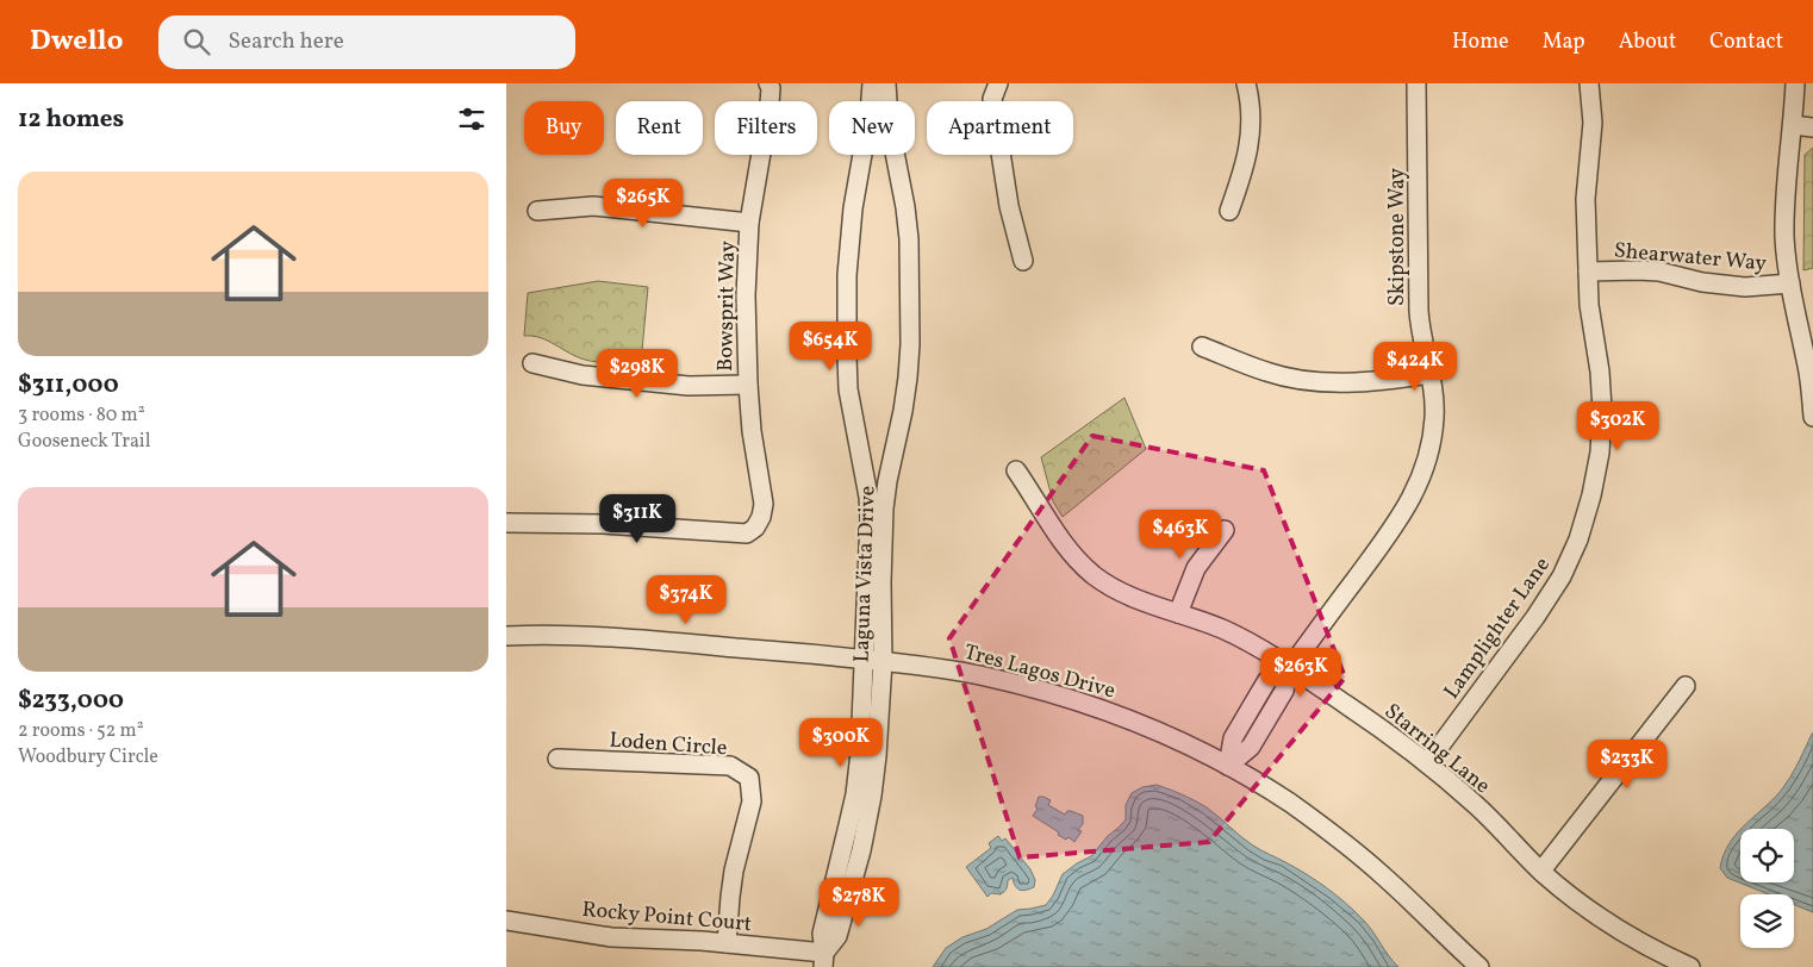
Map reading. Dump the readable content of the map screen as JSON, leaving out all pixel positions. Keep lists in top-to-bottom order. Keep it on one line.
{"streets":{"street":["Skipstone Way","Shearwater Way","Bowsprit Way","Laguna Vista Drive","Lamplighter Lane","Tres Lagos Drive","Loden Circle","Starring Lane","Rocky Point Court"]},"crossings":[["Skipstone Way","Tres Lagos Drive"],["Skipstone Way","Starring Lane"],["Shearwater Way","Lamplighter Lane"],["Laguna Vista Drive","Tres Lagos Drive"],["Laguna Vista Drive","Rocky Point Court"],["Lamplighter Lane","Starring Lane"],["Loden Circle","Rocky Point Court"]],"page":{"header":"Dwello","search":"Search here","nav":["Home","Map","About","Contact"],"heading":"12 homes","chip":["Buy","Rent","Filters","New","Apartment"],"list":[{"name":"$311,000","note":"3 rooms · 80 m² · Gooseneck Trail"},{"name":"$233,000","note":"2 rooms · 52 m² · Woodbury Circle"}],"price":["$265K","$654K","$424K","$298K","$302K","$311K","$463K","$374K","$263K","$300K","$233K","$278K"]}}
